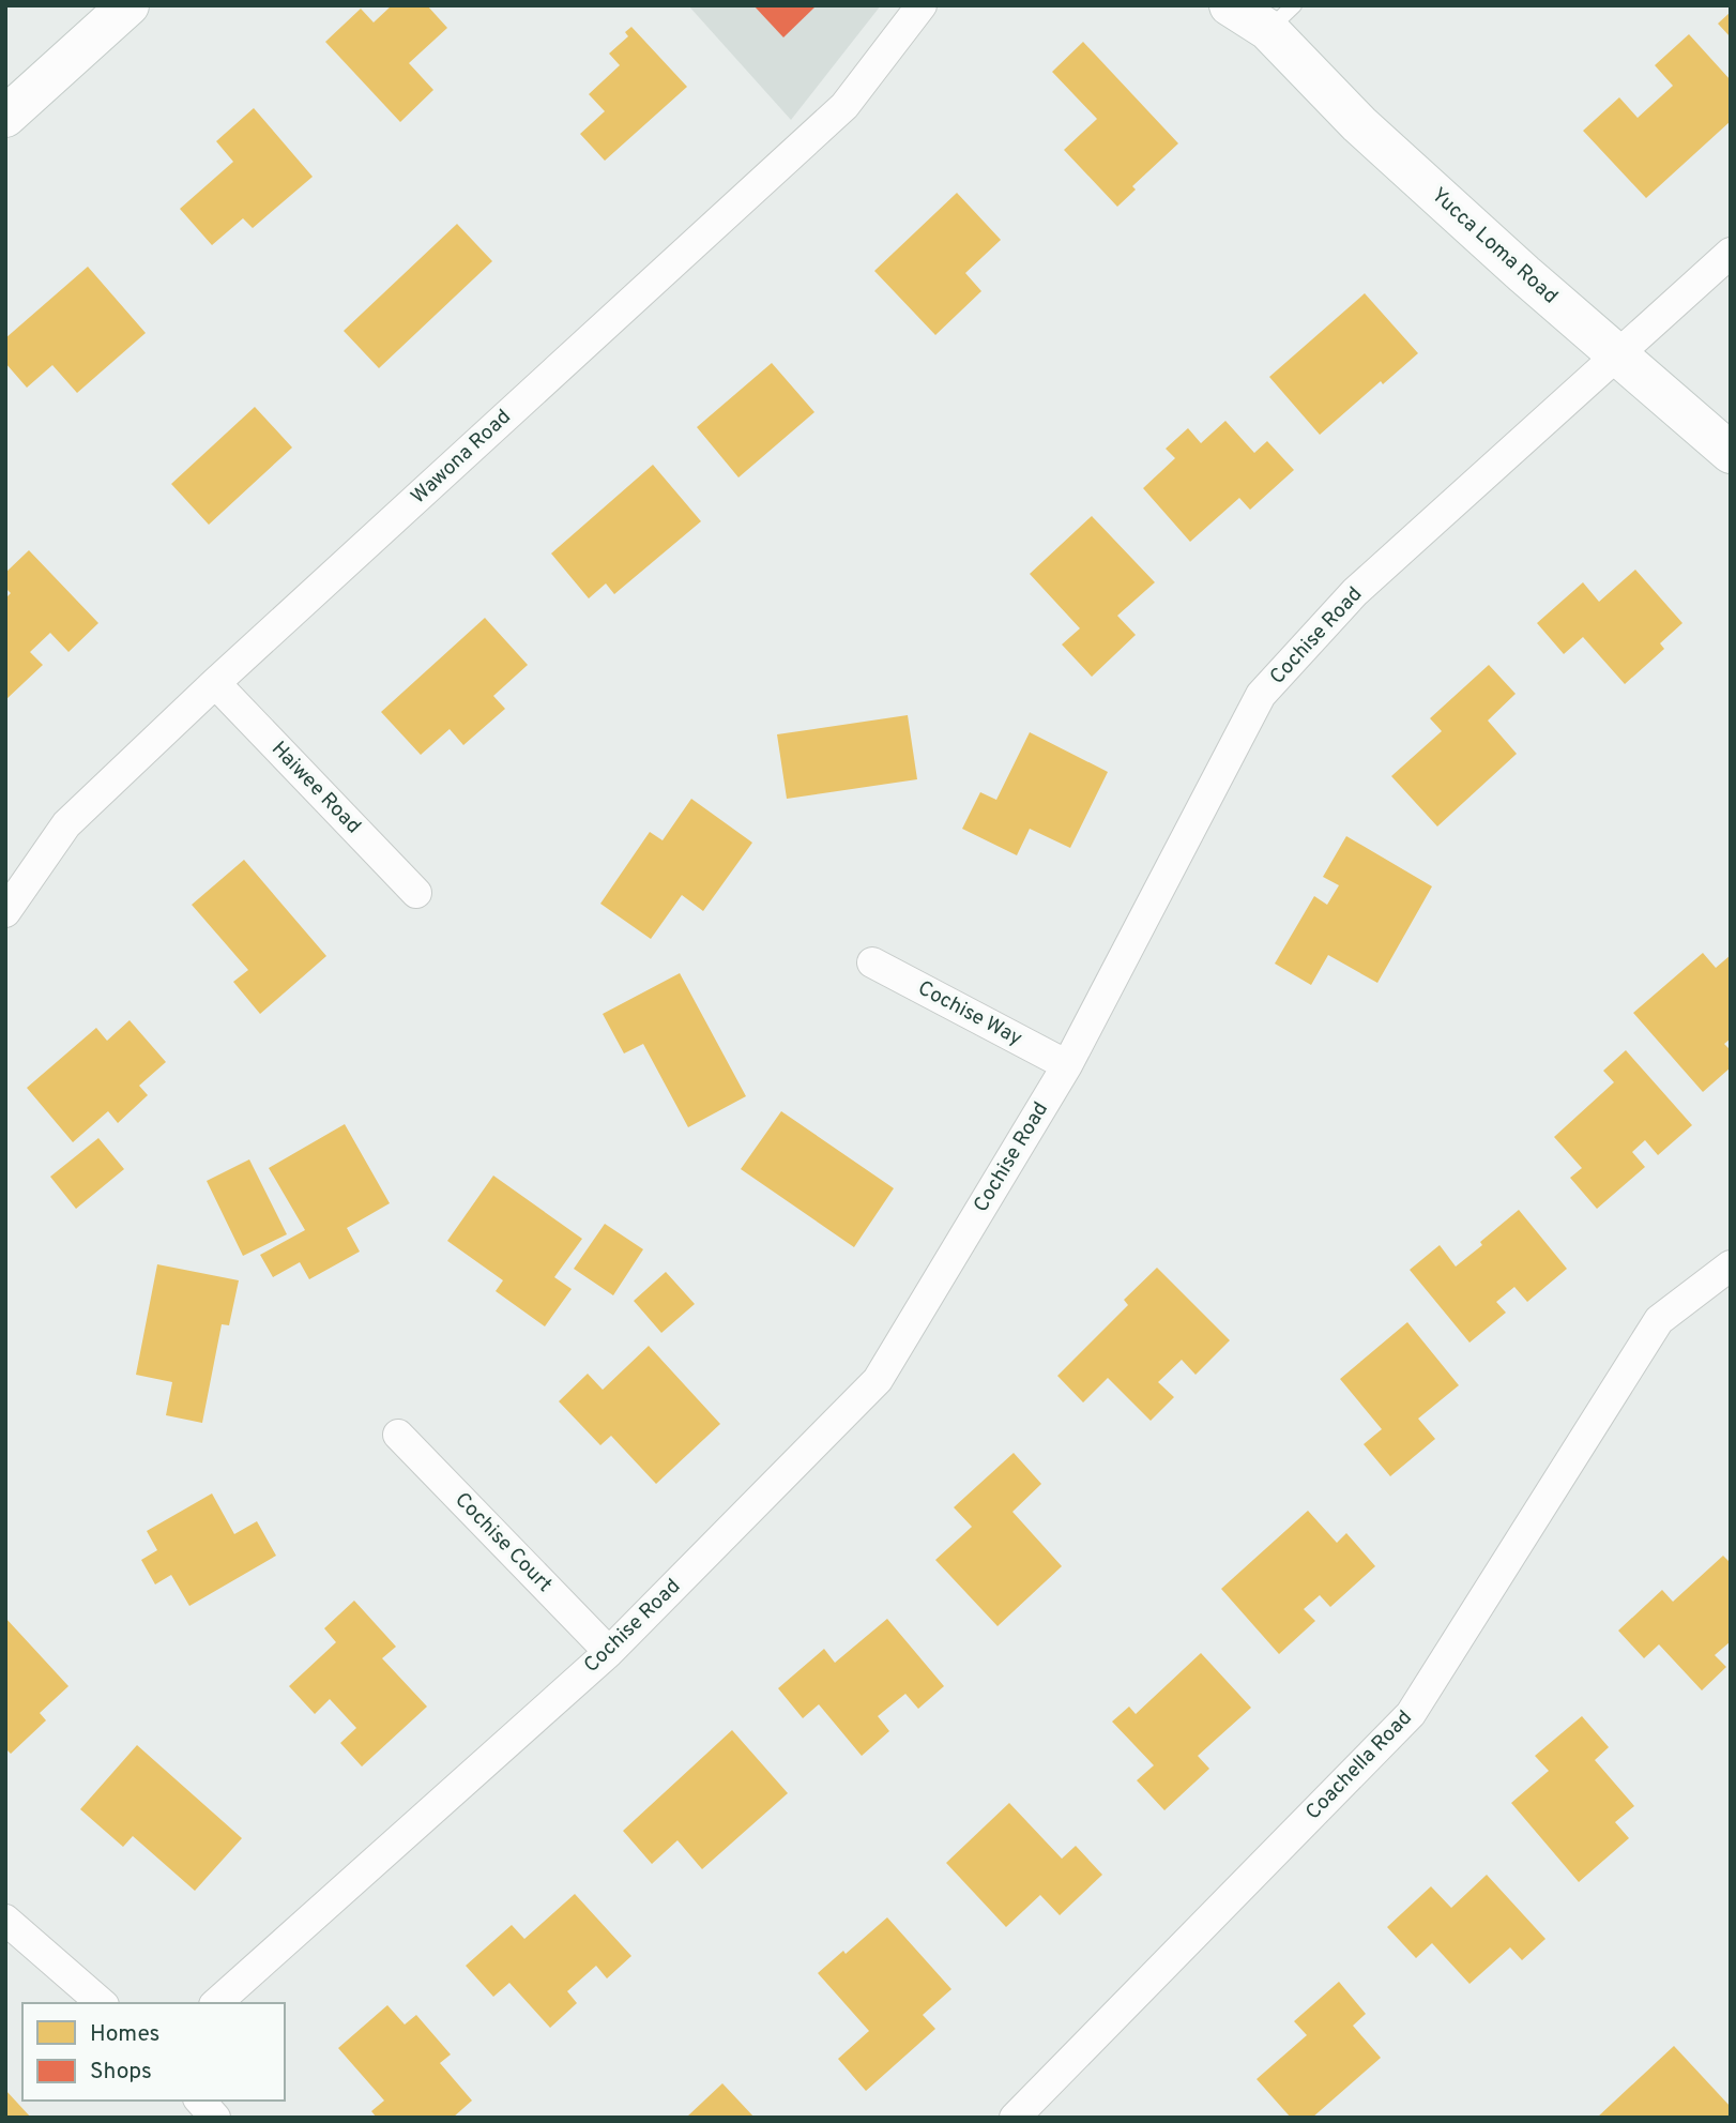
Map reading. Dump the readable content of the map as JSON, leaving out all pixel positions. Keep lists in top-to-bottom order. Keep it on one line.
{"streets":{"main road":["Yucca Loma Road"],"street":["Wawona Road","Cochise Road","Haiwee Road","Cochise Way","Cochise Court","Coachella Road"]},"crossings":[["Yucca Loma Road","Cochise Road"],["Wawona Road","Haiwee Road"],["Cochise Road","Cochise Way"],["Cochise Road","Cochise Court"]],"legend":["Homes","Shops"]}
